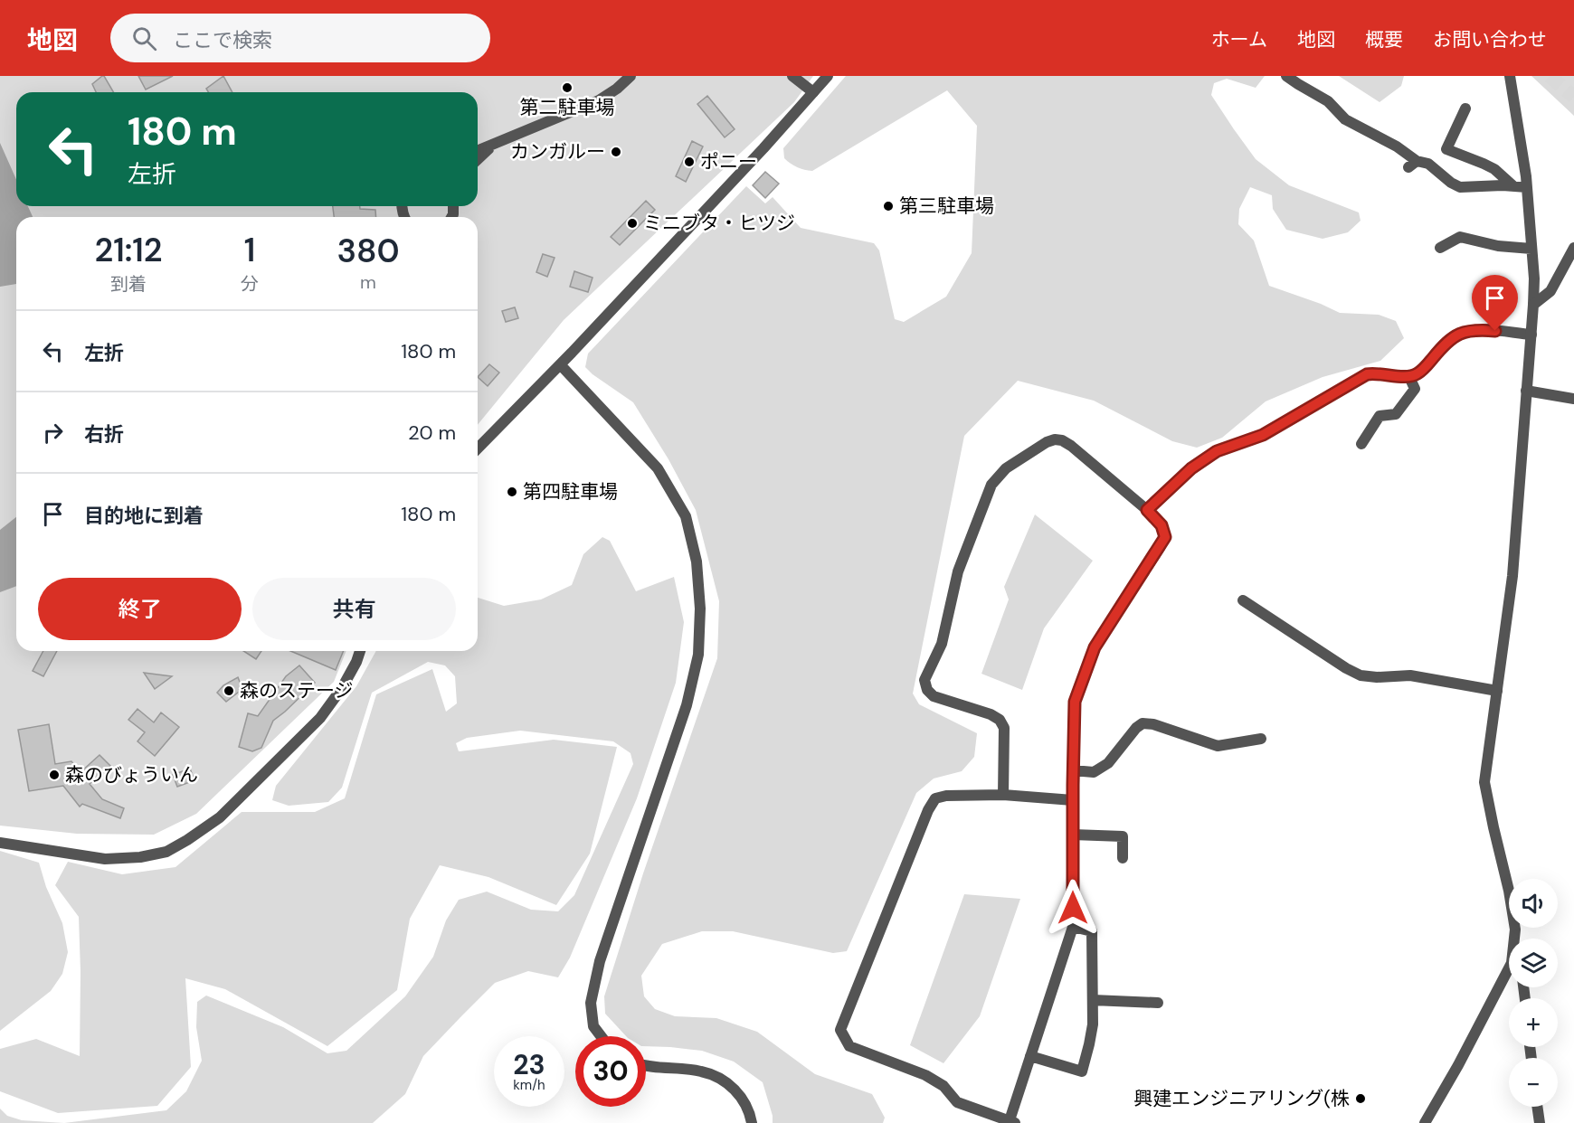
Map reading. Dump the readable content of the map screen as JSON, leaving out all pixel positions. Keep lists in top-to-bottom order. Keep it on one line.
{"places":["第二駐車場","カンガルー","ポニー","第三駐車場","ミニブタ・ヒツジ","第四駐車場","森のステージ","森のびょういん","興建エンジニアリング(株"],"page":{"header":"地図","search":"ここで検索","nav":["ホーム","地図","概要","お問い合わせ"],"turn":["180 m","左折"],"eta":["21:12","到着","1","分","380","m"],"list":[{"name":"左折","value":"180 m"},{"name":"右折","value":"20 m"},{"name":"目的地に到着","value":"180 m"}],"buttons":["終了","共有"],"map_buttons":["+","−"],"speed":"23 km/h","limit":"30"}}
